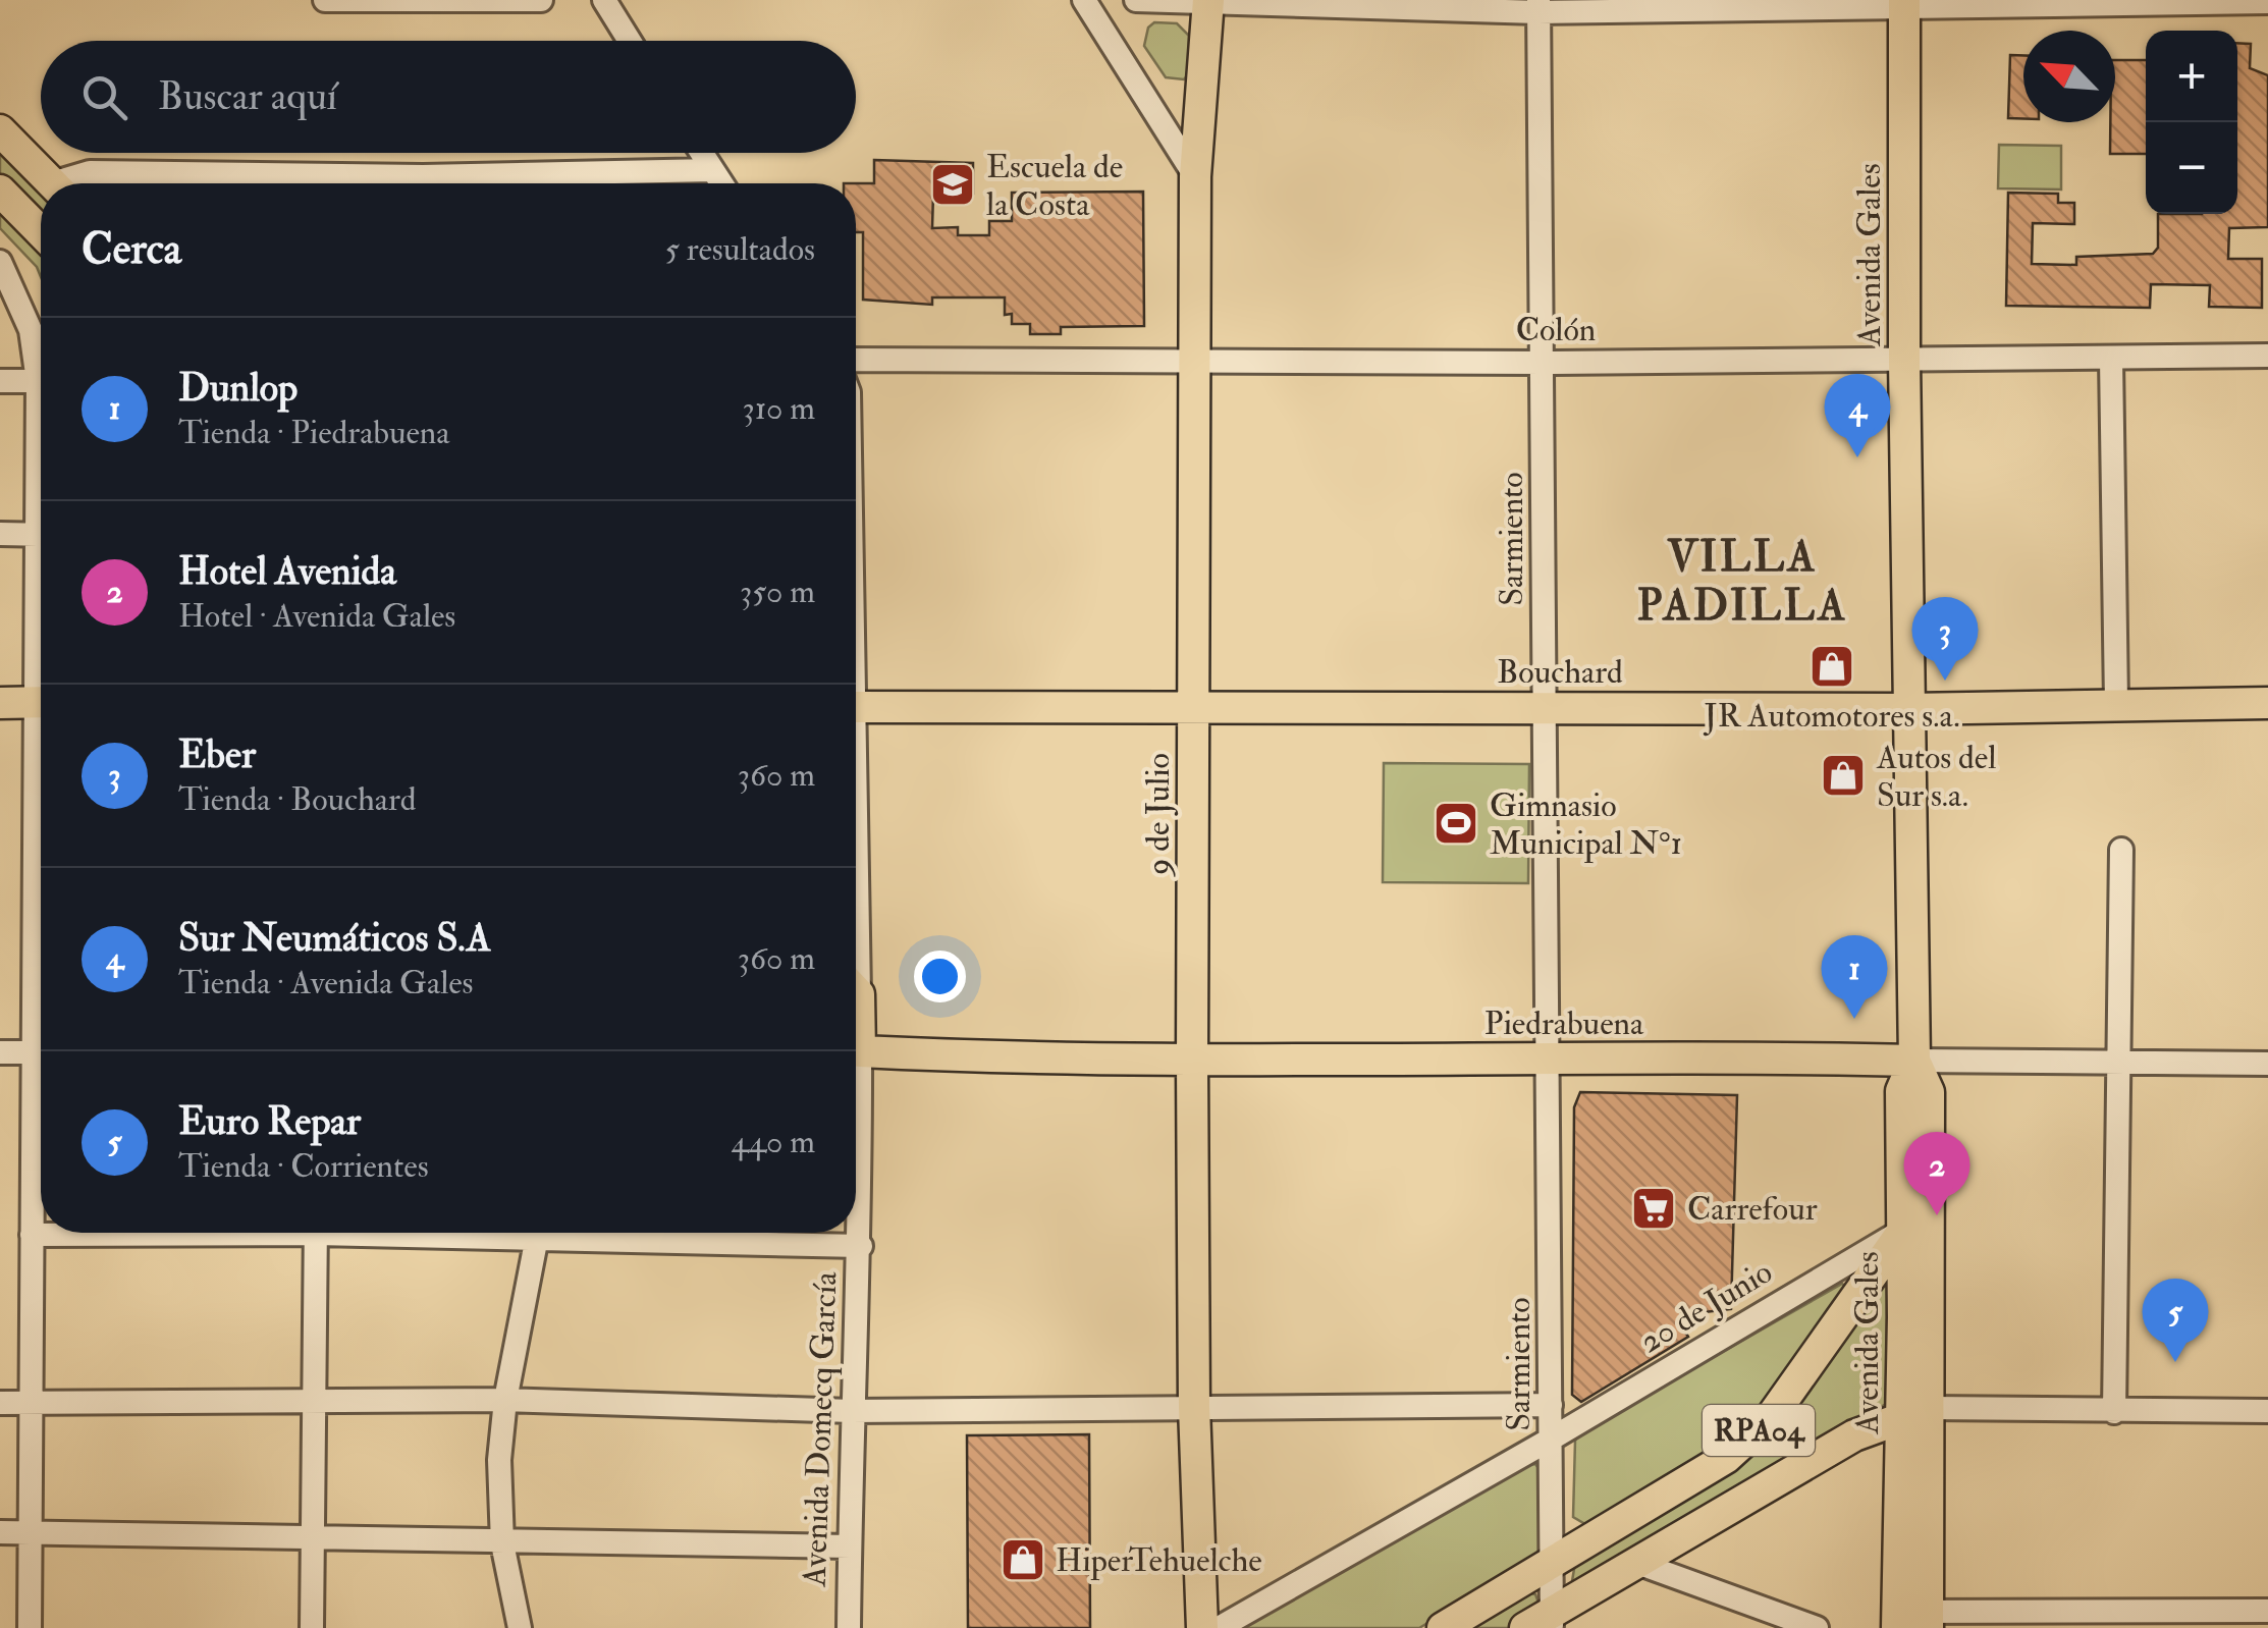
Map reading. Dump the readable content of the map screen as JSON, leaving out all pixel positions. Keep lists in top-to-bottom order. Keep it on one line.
{"streets":{"main road":["Avenida Gales","Bouchard","9 de Julio","Piedrabuena","RPA04"],"street":["Colón","Sarmiento","20 de Junio","Avenida Domecq García"]},"crossings":[["Avenida Gales","Colón"],["Avenida Gales","Bouchard"],["Avenida Gales","Piedrabuena"],["Avenida Gales","20 de Junio"],["Avenida Gales","RPA04"],["Colón","Sarmiento"],["Colón","9 de Julio"],["Sarmiento","Bouchard"],["Sarmiento","Piedrabuena"],["Sarmiento","20 de Junio"],["Sarmiento","RPA04"],["Bouchard","9 de Julio"],["9 de Julio","Piedrabuena"],["20 de Junio","RPA04"]],"districts":["VILLA PADILLA"],"places":{"school or university":["Escuela de la Costa"],"shop":["JR Automotores s.a.","Autos del Sur s.a.","HiperTehuelche"],"sports":["Gimnasio Municipal N°1"],"supermarket":["Carrefour"]},"north":"top left","page":{"map_buttons":["+","−"],"search":"Buscar aquí","heading":["Cerca","5 resultados"],"list":[{"mark":"1","name":"Dunlop","note":"Tienda · Piedrabuena","value":"310 m"},{"mark":"2","name":"Hotel Avenida","note":"Hotel · Avenida Gales","value":"350 m"},{"mark":"3","name":"Eber","note":"Tienda · Bouchard","value":"360 m"},{"mark":"4","name":"Sur Neumáticos S.A","note":"Tienda · Avenida Gales","value":"360 m"},{"mark":"5","name":"Euro Repar","note":"Tienda · Corrientes","value":"440 m"}],"pins":["4","3","1","2","5"]}}
